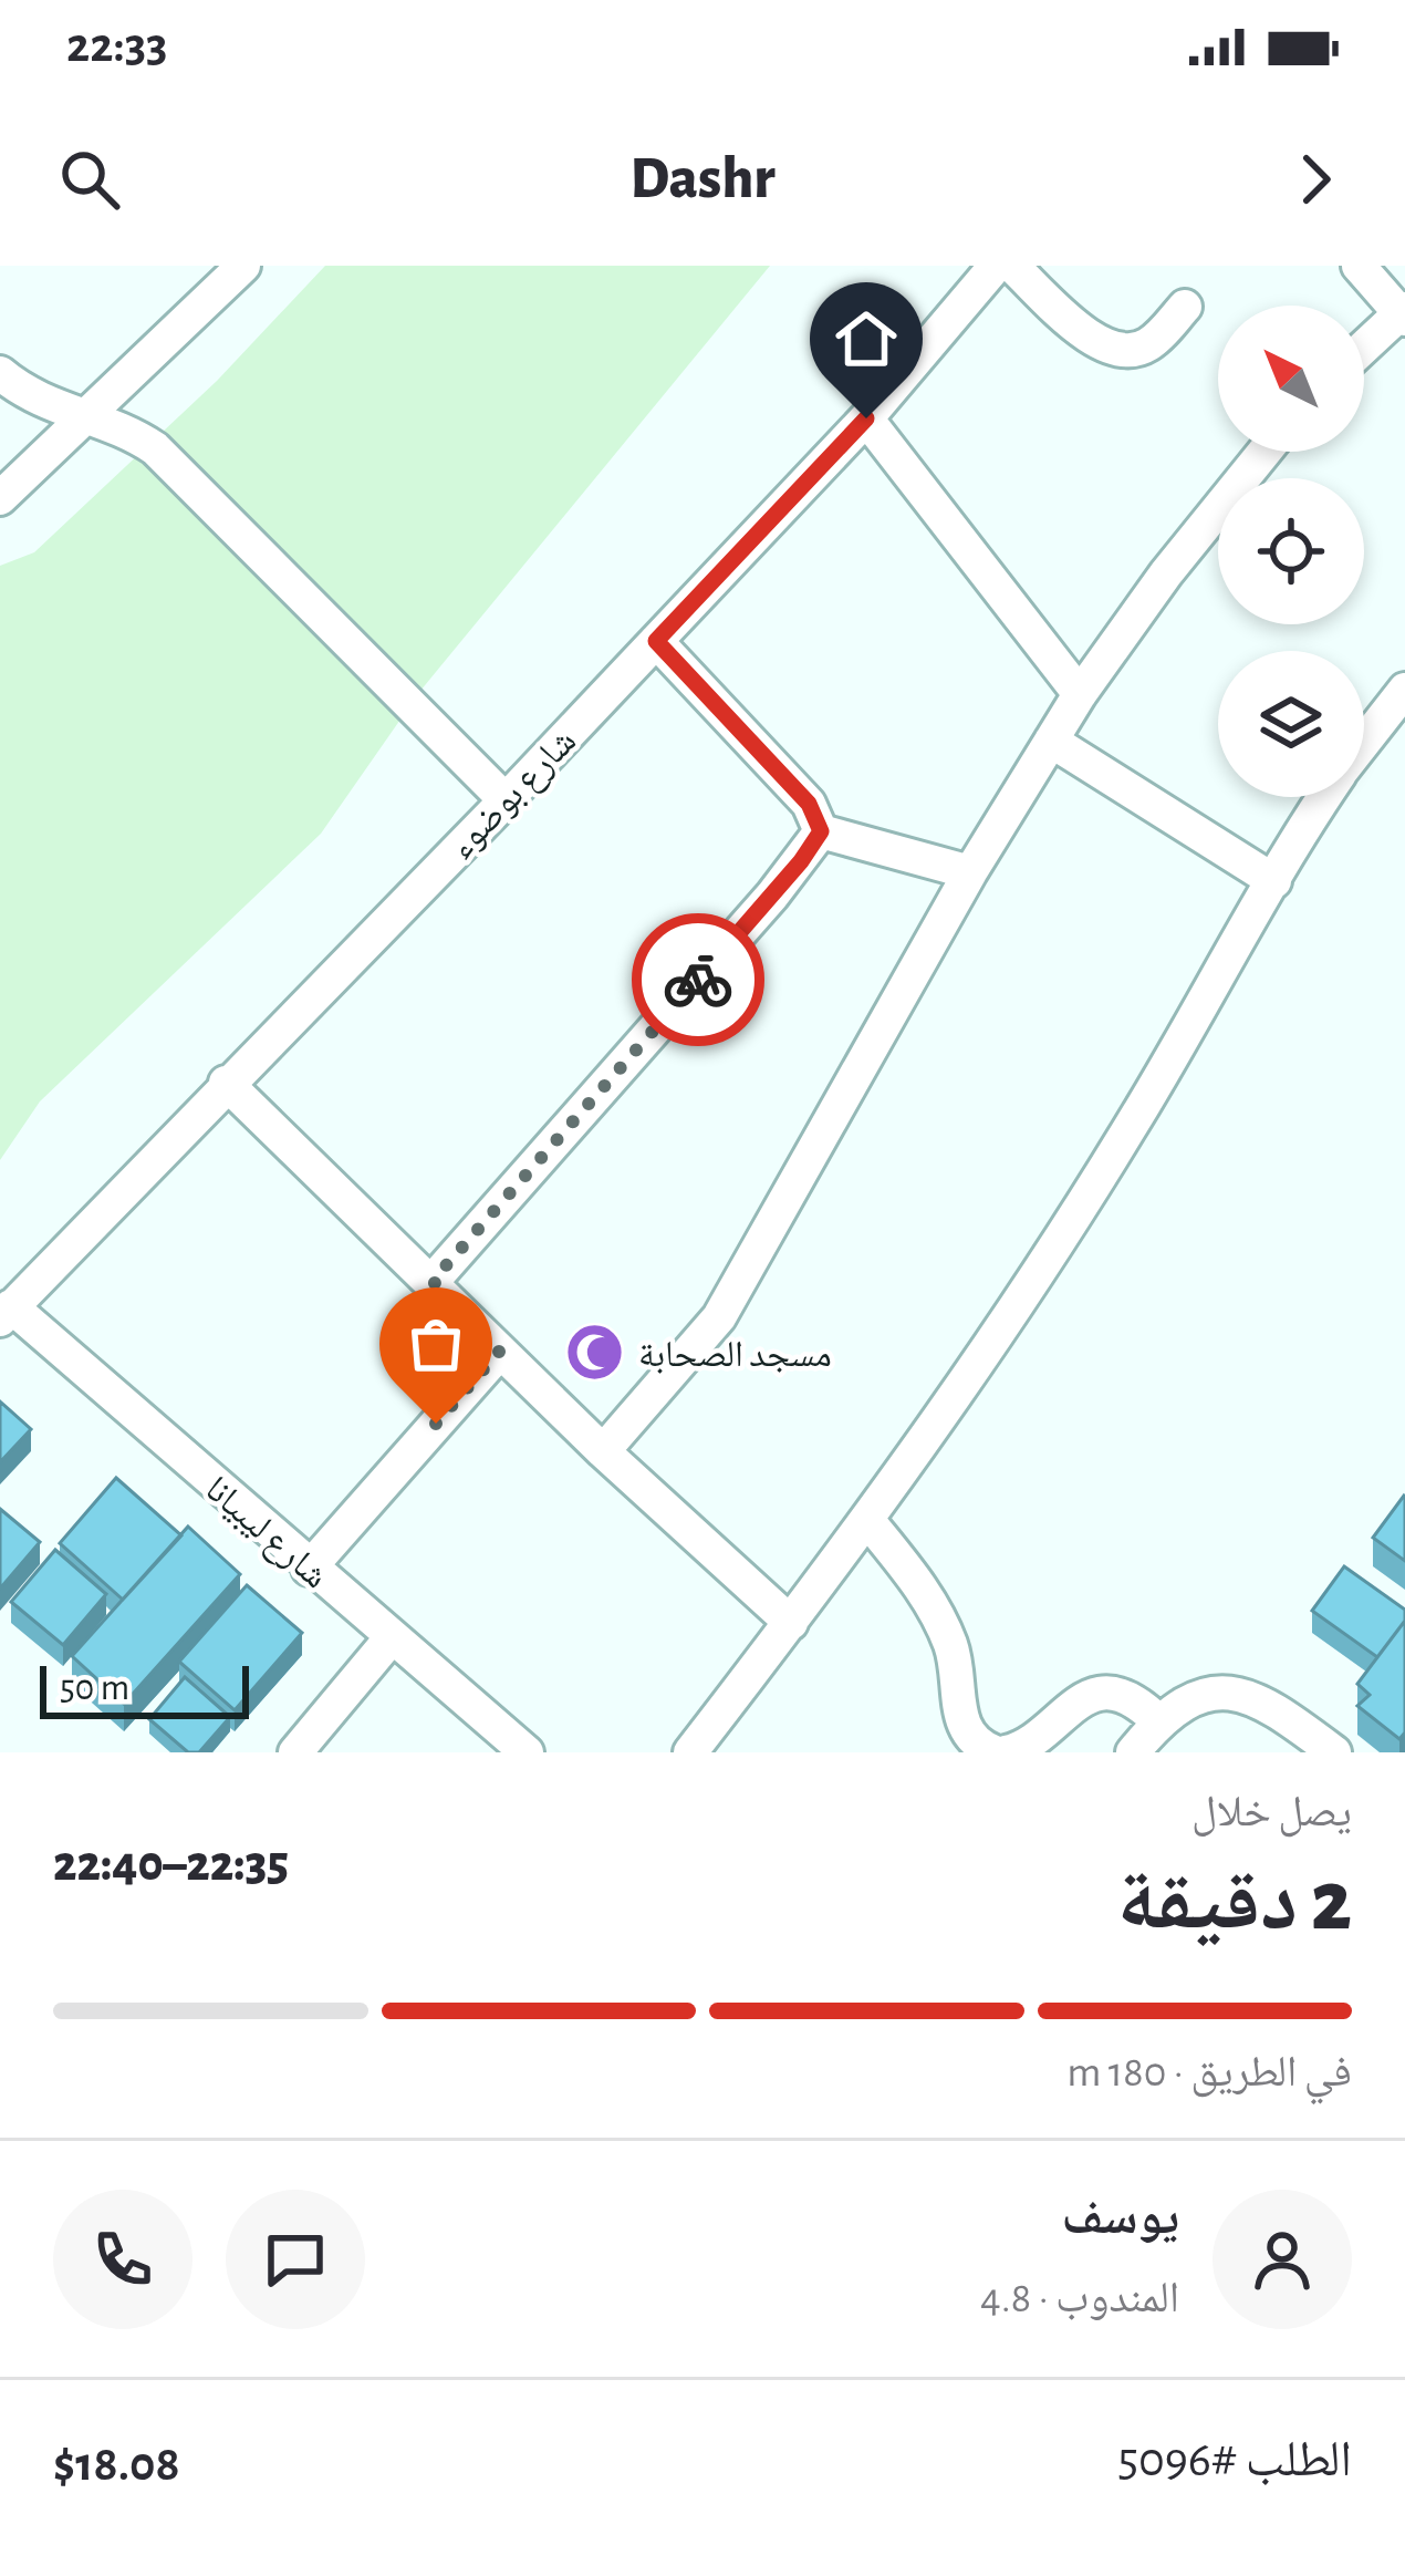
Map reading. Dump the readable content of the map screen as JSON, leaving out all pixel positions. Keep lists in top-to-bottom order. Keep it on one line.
{"streets":{"street":["شارع بوضوء","شارع ليبيانا"]},"crossings":[["شارع بوضوء","شارع ليبيانا"]],"places":{"mosque":["مسجد الصحابة"]},"scale_bar":"50 m","north":"top left","page":{"status":"22:33","header":"Dashr","scale":"50 m","heading":["2 دقيقة","يصل خلال","22:35–22:40"],"panel":["يوسف","المندوب · 4.8","الطلب #5096","$18.08"],"bar":"في الطريق · 180 m"}}
